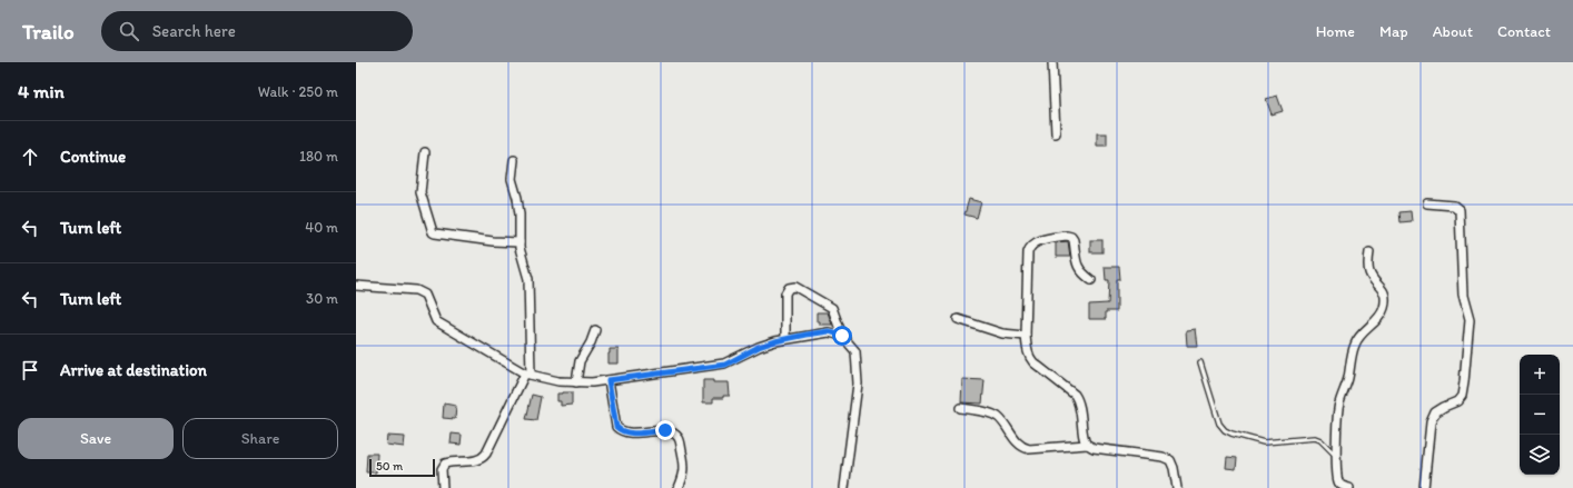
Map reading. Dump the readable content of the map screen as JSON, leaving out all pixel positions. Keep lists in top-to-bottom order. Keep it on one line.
{"scale_bar":"50 m","page":{"header":"Trailo","search":"Search here","nav":["Home","Map","About","Contact"],"heading":["4 min","Walk · 250 m"],"list":[["Continue","180 m"],["Turn left","40 m"],["Turn left","30 m"],"Arrive at destination"],"map_buttons":["+","−"],"buttons":["Save","Share"],"scale":"50 m"}}
